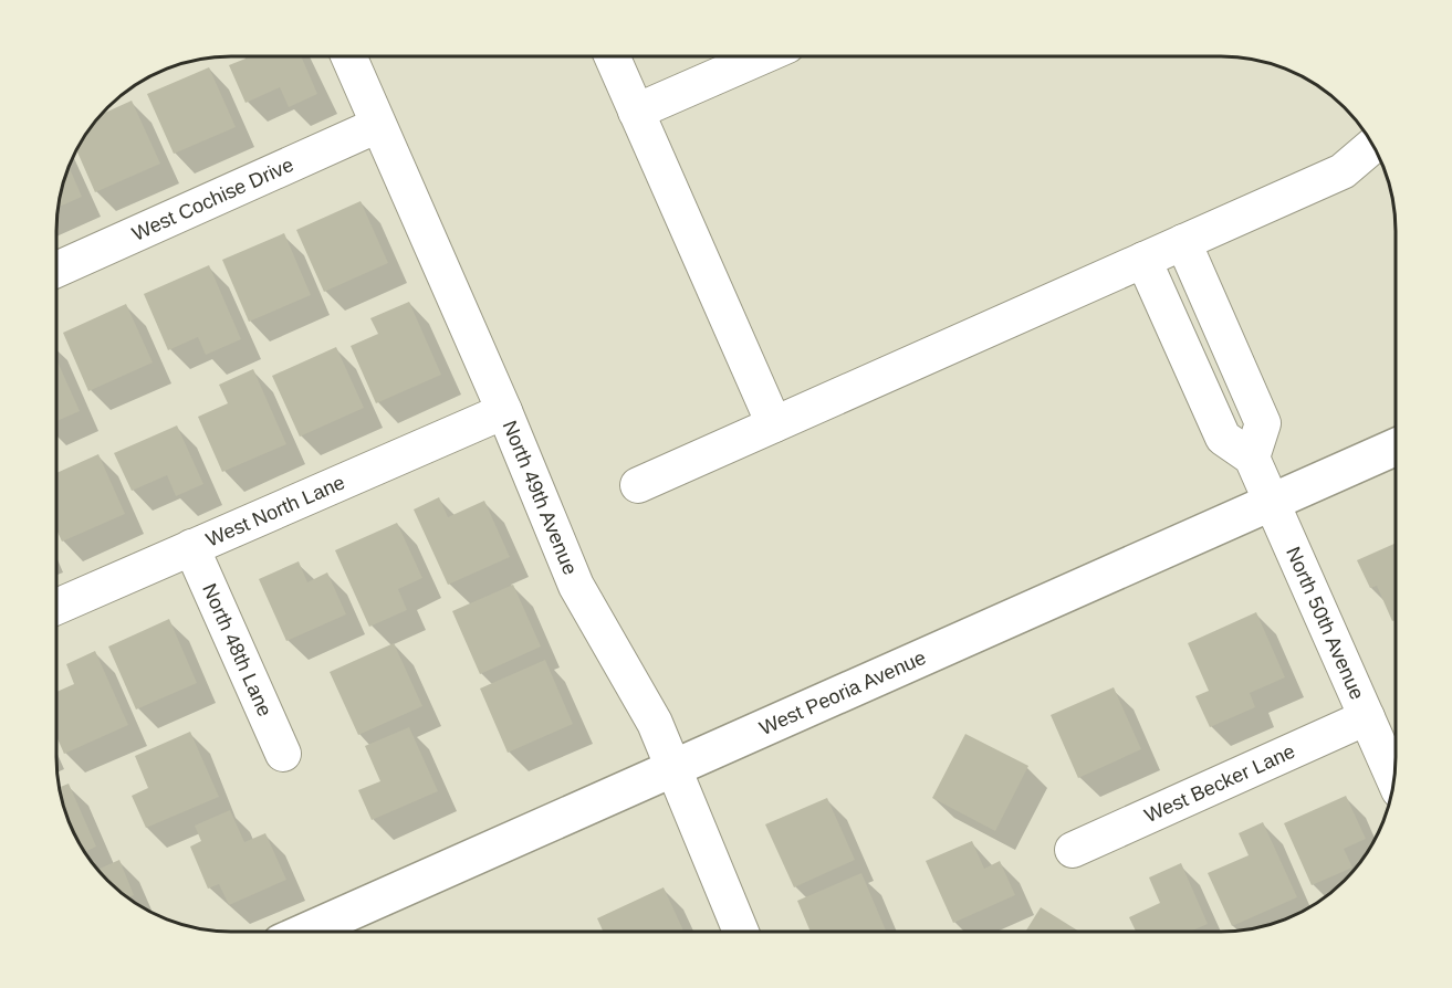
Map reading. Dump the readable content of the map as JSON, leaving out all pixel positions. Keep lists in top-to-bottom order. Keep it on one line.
{"streets":{"main road":["West Peoria Avenue"],"street":["West Cochise Drive","North 49th Avenue","West North Lane","North 50th Avenue","North 48th Lane","West Becker Lane"]},"crossings":[["West Cochise Drive","North 49th Avenue"],["North 49th Avenue","West North Lane"],["North 49th Avenue","West Peoria Avenue"],["West North Lane","North 48th Lane"],["North 50th Avenue","West Peoria Avenue"],["North 50th Avenue","West Becker Lane"]]}
